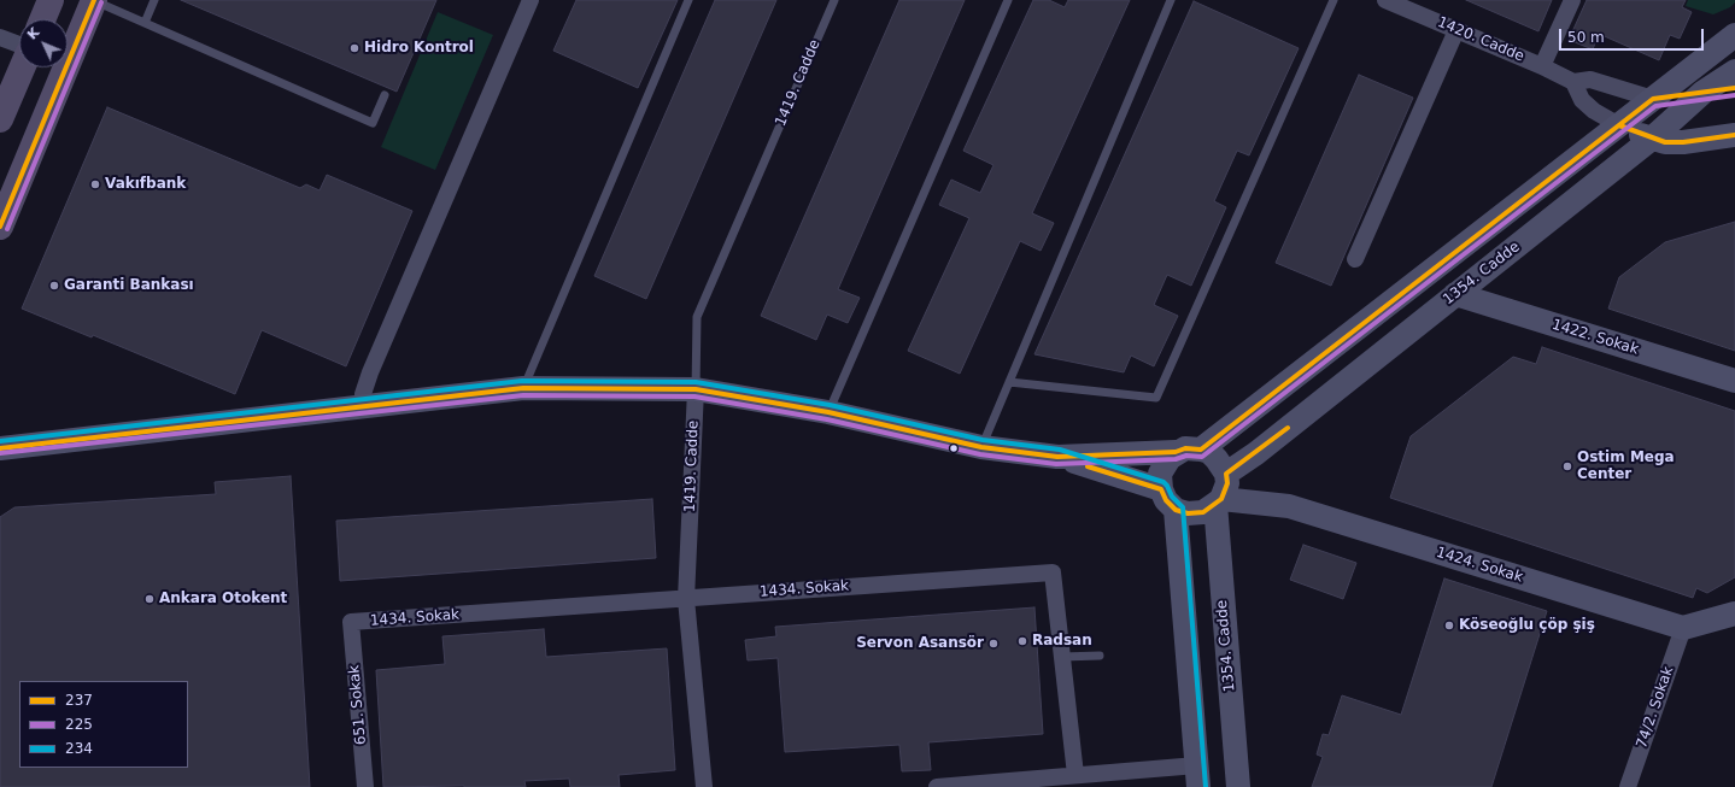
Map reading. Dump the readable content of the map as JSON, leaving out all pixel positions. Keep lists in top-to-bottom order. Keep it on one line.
{"streets":{"main road":["1354. Cadde","1422. Sokak","1424. Sokak"],"street":["1420. Cadde","1419. Cadde","1434. Sokak","651. Sokak","74/2. Sokak"]},"crossings":[["1419. Cadde","1434. Sokak"],["1354. Cadde","1422. Sokak"],["1354. Cadde","1424. Sokak"],["1424. Sokak","74/2. Sokak"],["1434. Sokak","651. Sokak"]],"places":["Hidro Kontrol","Vakıfbank","Garanti Bankası","Ostim Mega Center","Ankara Otokent","Köseoğlu çöp şiş","Radsan","Servon Asansör"],"lines":["transit line 237","transit line 225","transit line 234"],"legend":["237","225","234"],"scale_bar":"50 m","north":"top left"}
